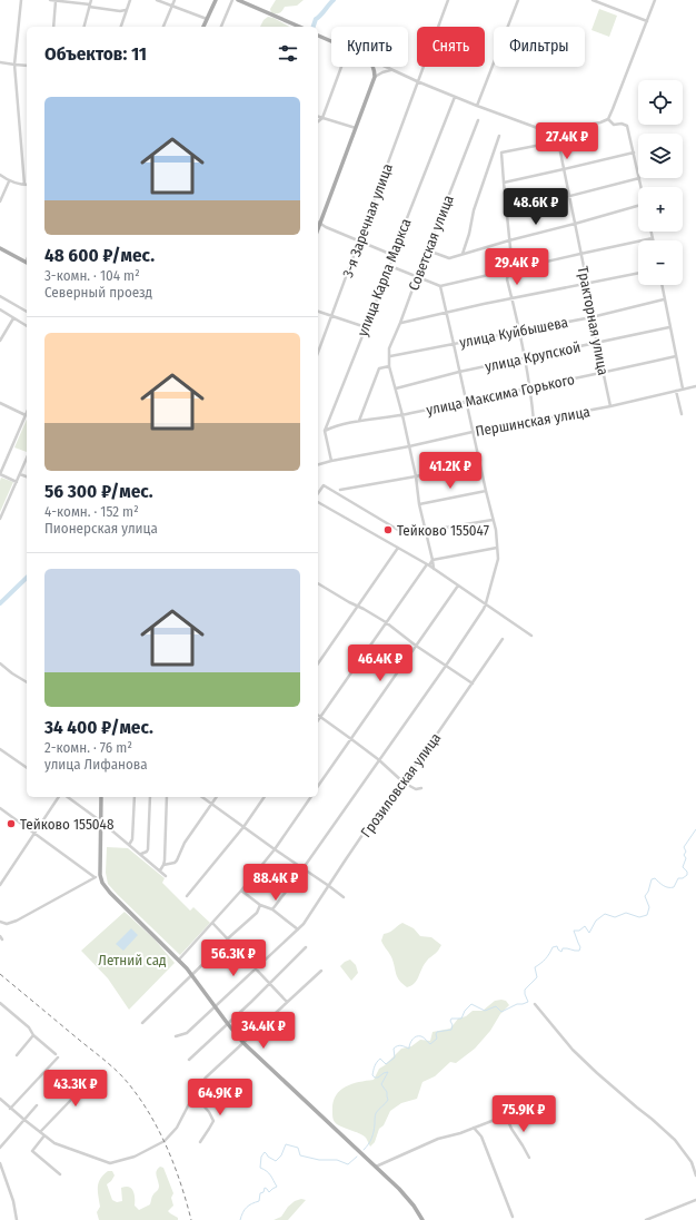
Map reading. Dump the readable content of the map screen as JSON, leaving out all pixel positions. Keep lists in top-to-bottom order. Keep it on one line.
{"streets":{"street":["3-я Заречная улица","Советская улица","улица Карла Маркса","Тракторная улица","улица Куйбышева","улица Крупской","улица Максима Горького","Першинская улица","Грозиловская улица"]},"crossings":[["Советская улица","улица Куйбышева"],["улица Карла Маркса","улица Максима Горького"],["Тракторная улица","улица Куйбышева"],["Тракторная улица","улица Крупской"],["Тракторная улица","улица Максима Горького"],["Тракторная улица","Першинская улица"]],"parks":["Летний сад"],"places":["Тейково 155047","Тейково 155048"],"page":{"chip":["Купить","Снять","Фильтры"],"heading":"Объектов: 11","map_buttons":["+","−"],"list":[{"name":"48 600 ₽/мес.","note":"3-комн. · 104 m² · Северный проезд"},{"name":"56 300 ₽/мес.","note":"4-комн. · 152 m² · Пионерская улица"},{"name":"34 400 ₽/мес.","note":"2-комн. · 76 m² · улица Лифанова"}],"price":["27.4K ₽","48.6K ₽","29.4K ₽","41.2K ₽","46.4K ₽","88.4K ₽","56.3K ₽","34.4K ₽","43.3K ₽","64.9K ₽","75.9K ₽"]}}
